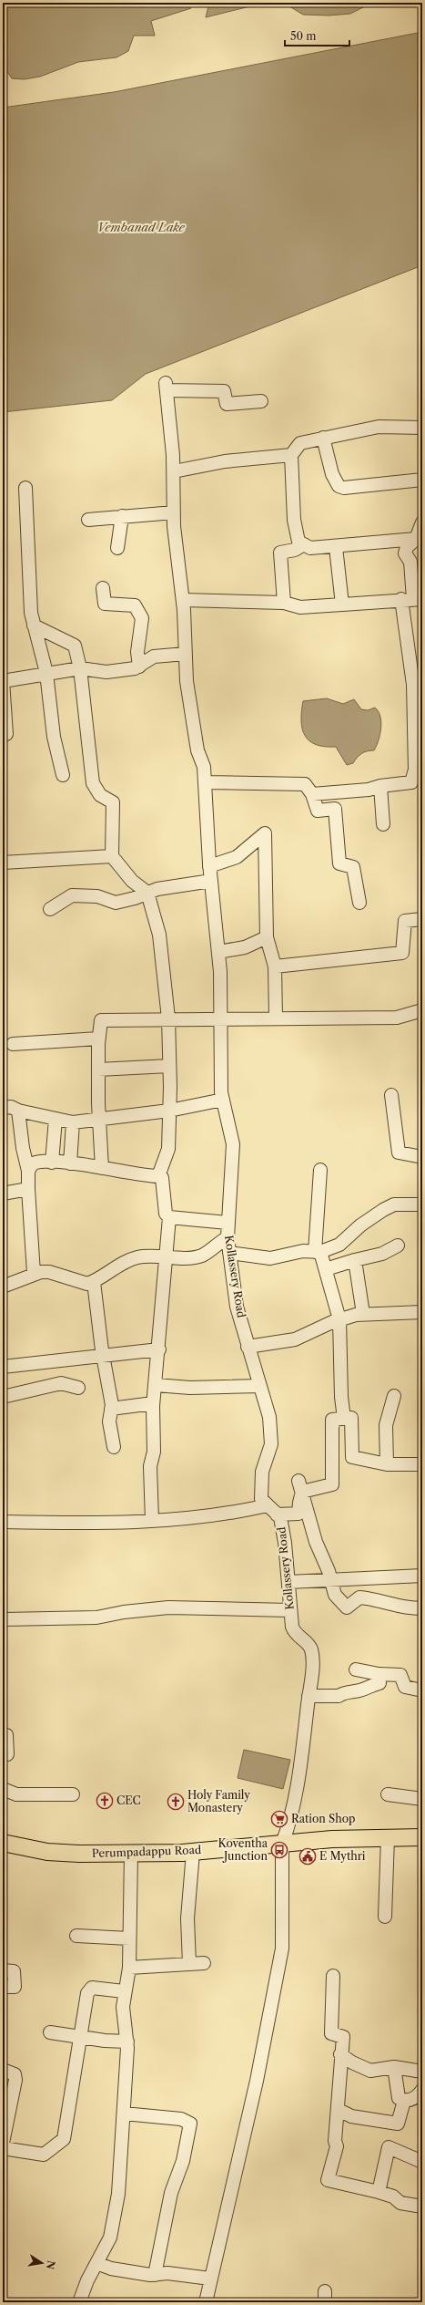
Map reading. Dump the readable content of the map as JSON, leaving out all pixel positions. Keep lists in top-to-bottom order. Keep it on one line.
{"streets":{"main road":["Perumpadappu Road"],"street":["Kollassery Road"]},"crossings":[["Kollassery Road","Perumpadappu Road"]],"water":["Vembanad Lake"],"places":{"church":["CEC","Holy Family Monastery"],"supermarket":["Ration Shop"],"bus stop":["Koventha Junction"],"public building":["E Mythri"]},"scale_bar":"50 m","north":"right"}
